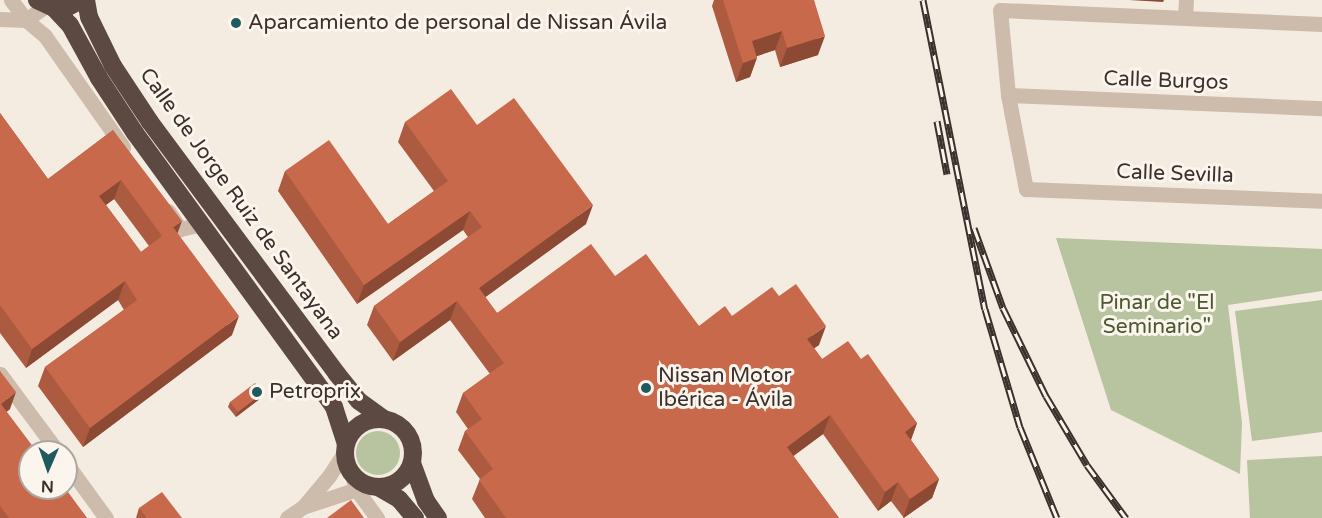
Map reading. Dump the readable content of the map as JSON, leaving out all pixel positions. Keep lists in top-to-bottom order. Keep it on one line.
{"streets":{"highway":["Calle de Jorge Ruiz de Santayana"],"street":["Calle Burgos","Calle Sevilla"]},"crossings":[["Calle Burgos","Calle Sevilla"]],"parks":["Pinar de \"El Seminario\""],"places":["Aparcamiento de personal de Nissan Ávila","Nissan Motor Ibérica - Ávila","Petroprix"],"north":"bottom"}
